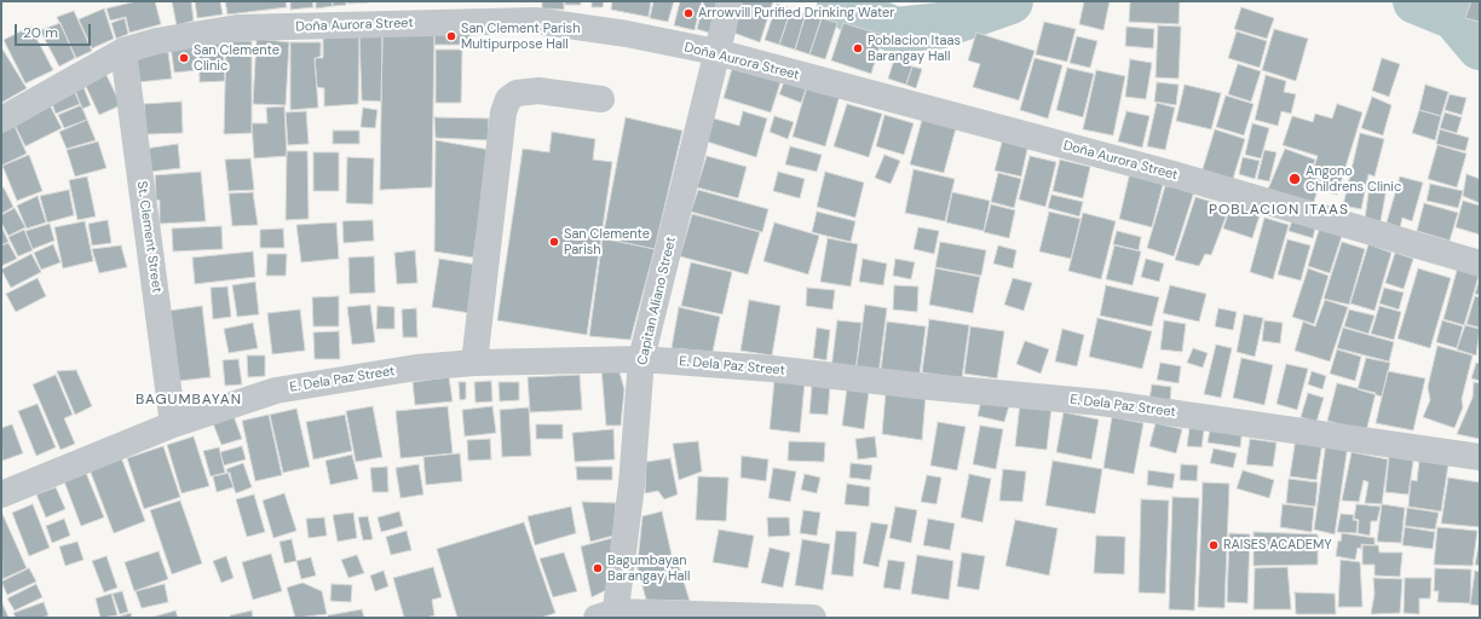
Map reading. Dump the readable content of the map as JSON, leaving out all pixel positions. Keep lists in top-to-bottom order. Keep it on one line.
{"streets":{"street":["Doña Aurora Street","St. Clement Street","Capitan Aliano Street","E. Dela Paz Street"]},"crossings":[["Doña Aurora Street","St. Clement Street"],["Doña Aurora Street","Capitan Aliano Street"],["St. Clement Street","E. Dela Paz Street"],["Capitan Aliano Street","E. Dela Paz Street"]],"districts":["POBLACION ITAAS","BAGUMBAYAN"],"places":["Arrowvill Purified Drinking Water","San Clement Parish Multipurpose Hall","Poblacion Itaas Barangay Hall","San Clemente Clinic","Angono Childrens Clinic","San Clemente Parish","RAISES ACADEMY","Bagumbayan Barangay Hall"],"scale_bar":"20 m"}
